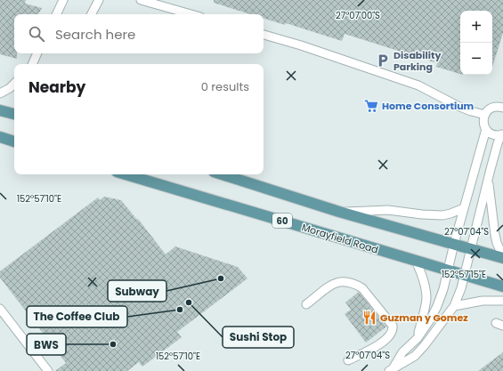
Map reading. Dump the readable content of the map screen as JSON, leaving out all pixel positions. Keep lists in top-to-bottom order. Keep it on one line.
{"streets":{"main road":["60","Morayfield Road"]},"places":{"parking":["Disability Parking"],"supermarket":["Home Consortium"],"other":["Subway","Sushi Stop","The Coffee Club","BWS"],"restaurant":["Guzman y Gomez"]},"page":{"map_buttons":["+","−"],"search":"Search here","heading":["Nearby","0 results"]},"coordinates":["27°07'00\"S","152°57'10\"E","27°07'04\"S","152°57'15\"E"]}
